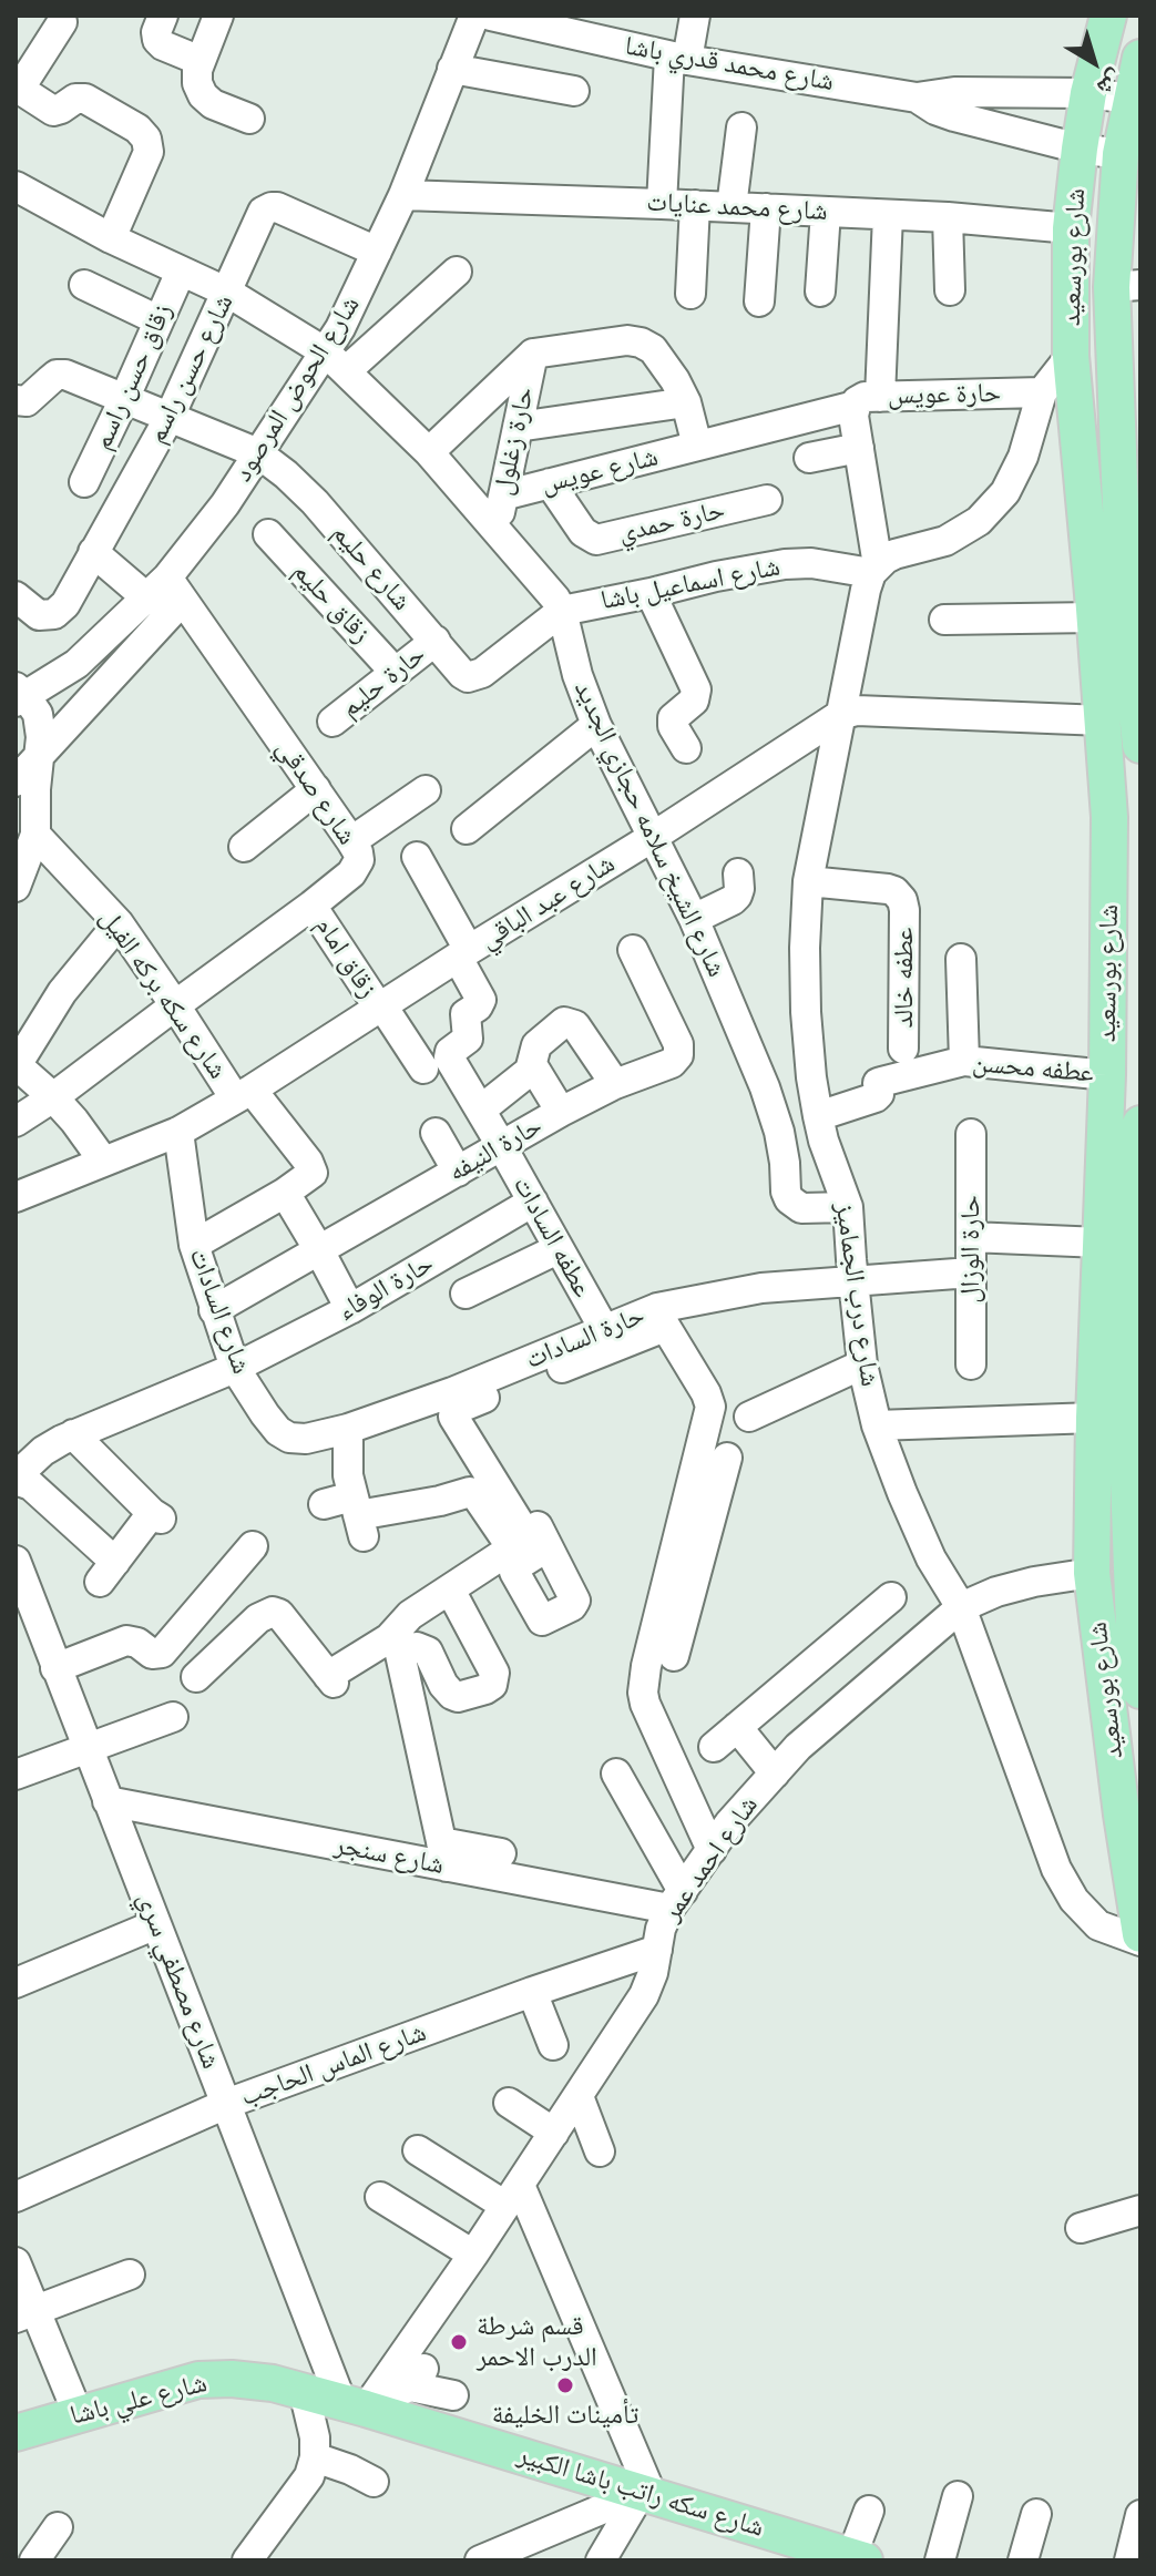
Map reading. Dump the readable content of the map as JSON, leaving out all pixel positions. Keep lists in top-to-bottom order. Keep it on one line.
{"streets":{"main road":["شارع بورسعيد","شارع علي باشا","شارع سكه راتب باشا الكبير"],"street":["شارع محمد قدري باشا","شارع محمد عنايات","شارع حسن راسم","زقاق حسن راسم","شارع الحوض المرصود","حارة عويس","حارة زغلول","شارع عويس","حارة حمدي","شارع حليم","شارع اسماعيل باشا","زقاق حليم","حارة حليم","شارع صدقي","شارع الشيخ سلامه حجازي الجديد","شارع عبد الباقي","زقاق امام","عطفه خالد","شارع سكه بركه الفيل","عطفه محسن","حارة النيفه","عطفه السادات","حارة الوزال","حارة الوفاء","شارع درب الجماميز","شارع السادات","حارة السادات","شارع سنجر","شارع احمد عمر","شارع مصطفي سري","شارع الماس الحاجب"]},"crossings":[["شارع محمد قدري باشا","شارع بورسعيد"],["شارع محمد قدري باشا","شارع الحوض المرصود"],["شارع محمد عنايات","شارع بورسعيد"],["شارع محمد عنايات","شارع الحوض المرصود"],["شارع بورسعيد","شارع عبد الباقي"],["شارع بورسعيد","عطفه محسن"],["شارع بورسعيد","شارع احمد عمر"],["شارع حسن راسم","شارع الحوض المرصود"],["شارع حسن راسم","شارع حليم"],["شارع حسن راسم","شارع صدقي"],["شارع حسن راسم","شارع الشيخ سلامه حجازي الجديد"],["زقاق حسن راسم","شارع حليم"],["زقاق حسن راسم","شارع الشيخ سلامه حجازي الجديد"],["شارع الحوض المرصود","شارع حليم"],["شارع الحوض المرصود","شارع صدقي"],["شارع الحوض المرصود","شارع الشيخ سلامه حجازي الجديد"],["حارة عويس","شارع عويس"],["حارة عويس","شارع اسماعيل باشا"],["حارة عويس","شارع درب الجماميز"],["حارة زغلول","شارع عويس"],["حارة زغلول","شارع الشيخ سلامه حجازي الجديد"],["شارع عويس","حارة حمدي"],["شارع حليم","شارع اسماعيل باشا"],["شارع حليم","حارة حليم"],["شارع حليم","شارع الشيخ سلامه حجازي الجديد"],["شارع اسماعيل باشا","شارع الشيخ سلامه حجازي الجديد"],["شارع اسماعيل باشا","شارع درب الجماميز"],["زقاق حليم","حارة حليم"],["شارع صدقي","زقاق امام"],["شارع صدقي","شارع سكه بركه الفيل"],["شارع الشيخ سلامه حجازي الجديد","شارع عبد الباقي"],["شارع الشيخ سلامه حجازي الجديد","شارع درب الجماميز"],["شارع عبد الباقي","زقاق امام"],["شارع عبد الباقي","شارع سكه بركه الفيل"],["شارع عبد الباقي","عطفه السادات"],["شارع عبد الباقي","شارع درب الجماميز"],["شارع عبد الباقي","شارع السادات"],["عطفه خالد","شارع درب الجماميز"],["عطفه محسن","شارع درب الجماميز"],["حارة النيفه","عطفه السادات"],["حارة النيفه","شارع السادات"],["عطفه السادات","حارة الوفاء"],["عطفه السادات","حارة السادات"],["حارة الوزال","حارة السادات"],["حارة الوفاء","شارع السادات"],["شارع درب الجماميز","حارة السادات"],["شارع درب الجماميز","شارع احمد عمر"],["شارع السادات","حارة السادات"],["شارع سنجر","شارع احمد عمر"],["شارع سنجر","شارع مصطفي سري"],["شارع احمد عمر","شارع مصطفي سري"],["شارع احمد عمر","شارع الماس الحاجب"],["شارع احمد عمر","شارع علي باشا"],["شارع احمد عمر","شارع سكه راتب باشا الكبير"],["شارع مصطفي سري","شارع الماس الحاجب"],["شارع مصطفي سري","شارع علي باشا"],["شارع مصطفي سري","شارع سكه راتب باشا الكبير"],["شارع علي باشا","شارع سكه راتب باشا الكبير"]],"places":["قسم شرطة الدرب الاحمر","تأمينات الخليفة"],"north":"bottom right"}
